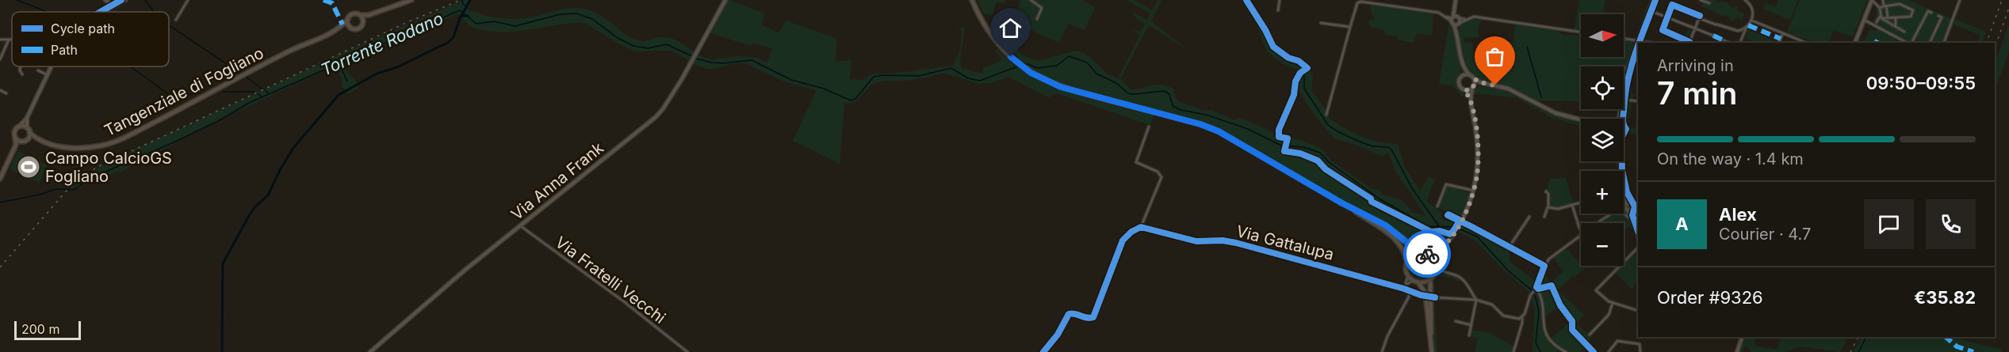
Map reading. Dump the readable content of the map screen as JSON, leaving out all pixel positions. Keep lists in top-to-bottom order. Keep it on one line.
{"streets":{"main road":["Tangenziale di Fogliano"],"street":["Via Anna Frank","Via Gattalupa","Via Fratelli Vecchi"]},"crossings":[["Via Anna Frank","Via Fratelli Vecchi"]],"water":["Torrente Rodano"],"places":{"sports":["Campo CalcioGS Fogliano"]},"legend":["Cycle path","Path"],"scale_bar":"200 m","north":"right","page":{"map_buttons":["+","−"],"heading":["7 min","Arriving in","09:50–09:55"],"panel":["Alex","Courier · 4.7","Order #9326","€35.82"],"bar":"On the way · 1.4 km","round":"A","scale":"200 m"}}
